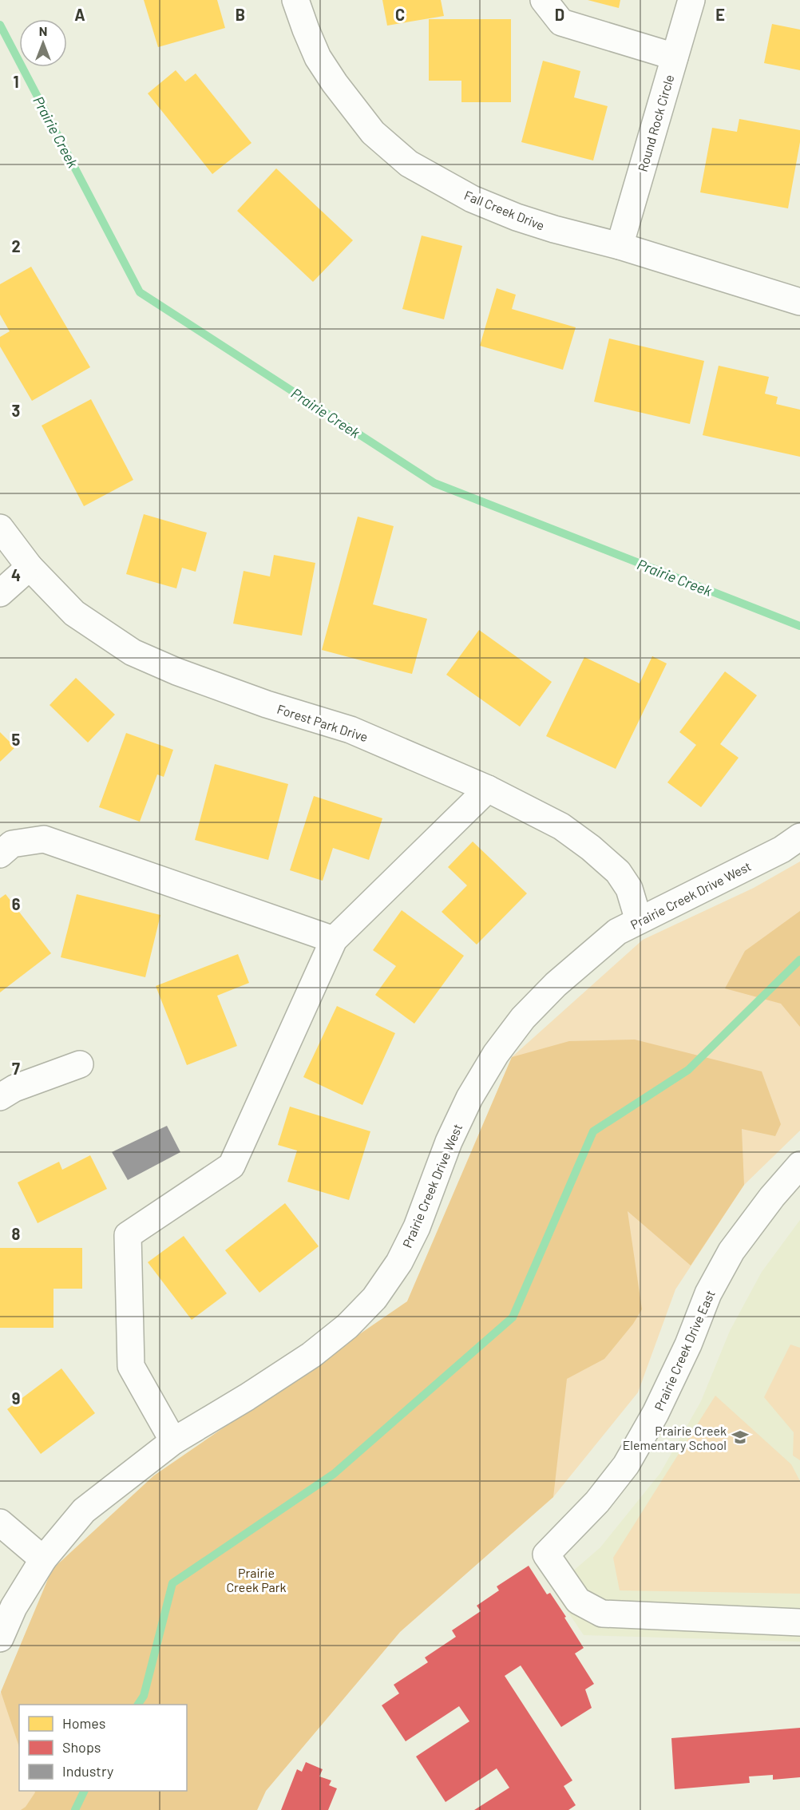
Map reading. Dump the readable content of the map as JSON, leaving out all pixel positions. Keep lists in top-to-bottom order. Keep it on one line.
{"streets":{"street":["Round Rock Circle","Fall Creek Drive","Forest Park Drive","Prairie Creek Drive West","Prairie Creek Drive East"]},"crossings":[["Round Rock Circle","Fall Creek Drive"],["Forest Park Drive","Prairie Creek Drive West"]],"water":["Prairie Creek"],"parks":["Prairie Creek Park"],"places":{"school or university":["Prairie Creek Elementary School"]},"legend":["Homes","Shops","Industry"],"north":"top","grid":{"columns":["A","B","C","D","E"],"rows":["1","2","3","4","5","6","7","8","9"]}}
